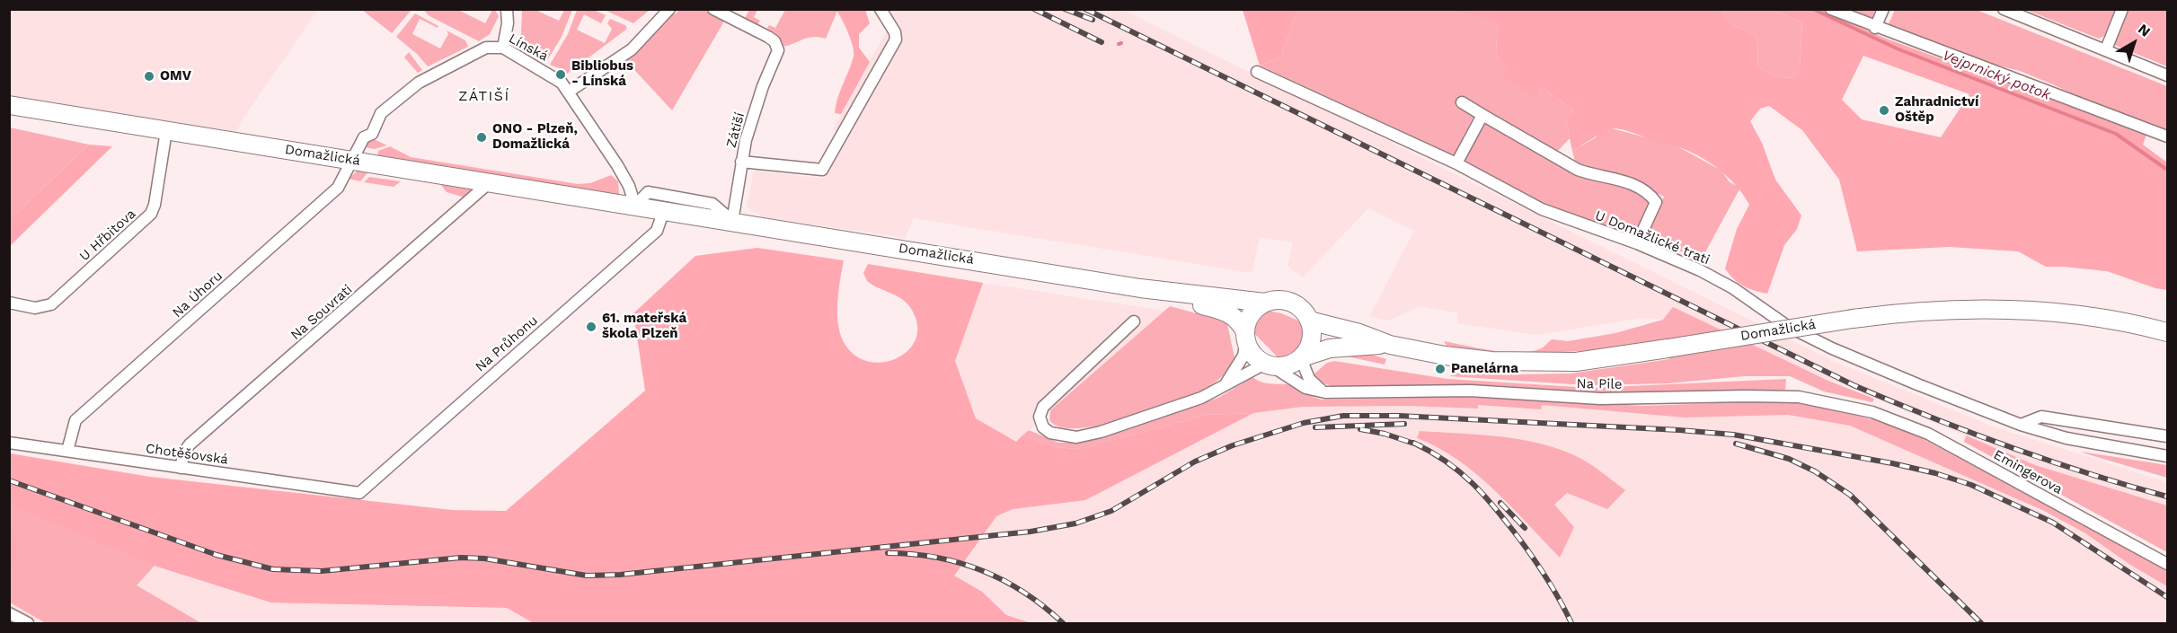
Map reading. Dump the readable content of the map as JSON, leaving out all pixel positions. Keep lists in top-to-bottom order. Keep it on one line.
{"streets":{"main road":["Domažlická"],"street":["Línská","Zátiší","U Hřbitova","U Domažlické trati","Na Úhoru","Na Souvrati","Na Průhonu","Na Pile","Chotěšovská","Emingerova"]},"crossings":[["Línská","Domažlická"],["Línská","Na Úhoru"],["Zátiší","Domažlická"],["Domažlická","U Hřbitova"],["Domažlická","Na Úhoru"],["Domažlická","Na Souvrati"],["Domažlická","Na Průhonu"],["Domažlická","Na Pile"],["Na Úhoru","Chotěšovská"],["Na Souvrati","Chotěšovská"],["Na Průhonu","Chotěšovská"],["Na Pile","Emingerova"]],"districts":["ZÁTIŠÍ"],"water":["Vejprnický potok"],"places":["Bibliobus - Línská","OMV","Zahradnictví Oštěp","ONO - Plzeň, Domažlická","61. mateřská škola Plzeň","Panelárna"],"north":"top right"}
